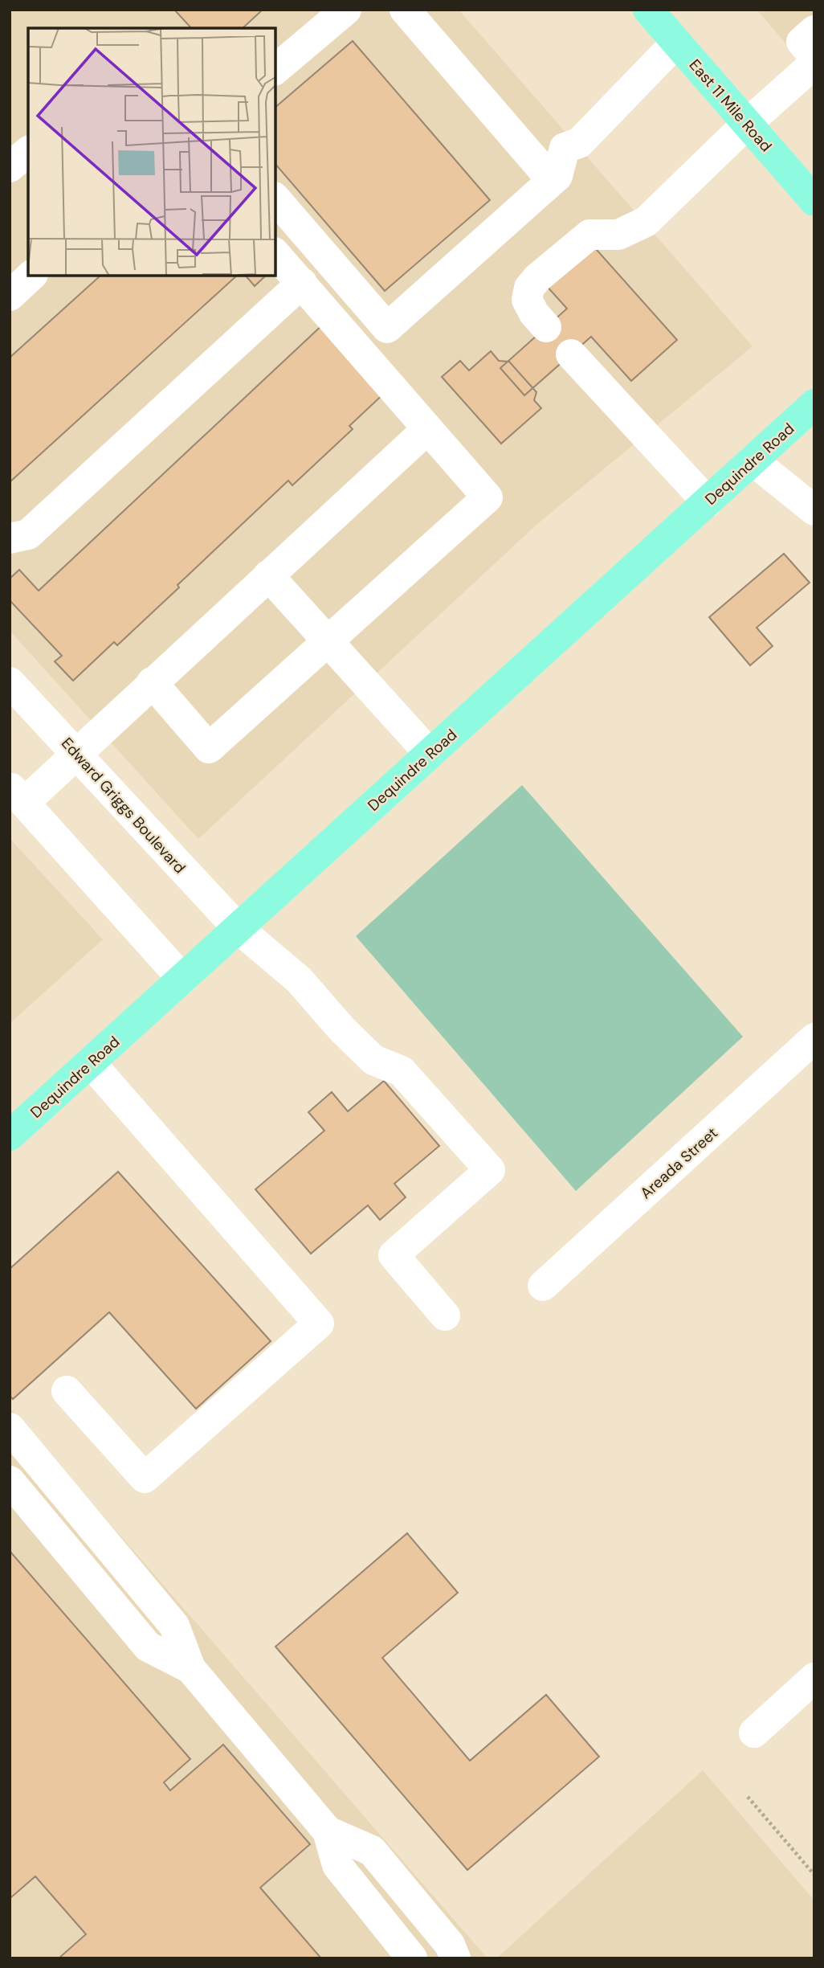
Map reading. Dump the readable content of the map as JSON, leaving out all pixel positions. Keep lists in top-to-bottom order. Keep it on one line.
{"streets":{"main road":["East 11 Mile Road","Dequindre Road"],"street":["Edward Griggs Boulevard","Areada Street"]},"crossings":[["Dequindre Road","Edward Griggs Boulevard"]]}
